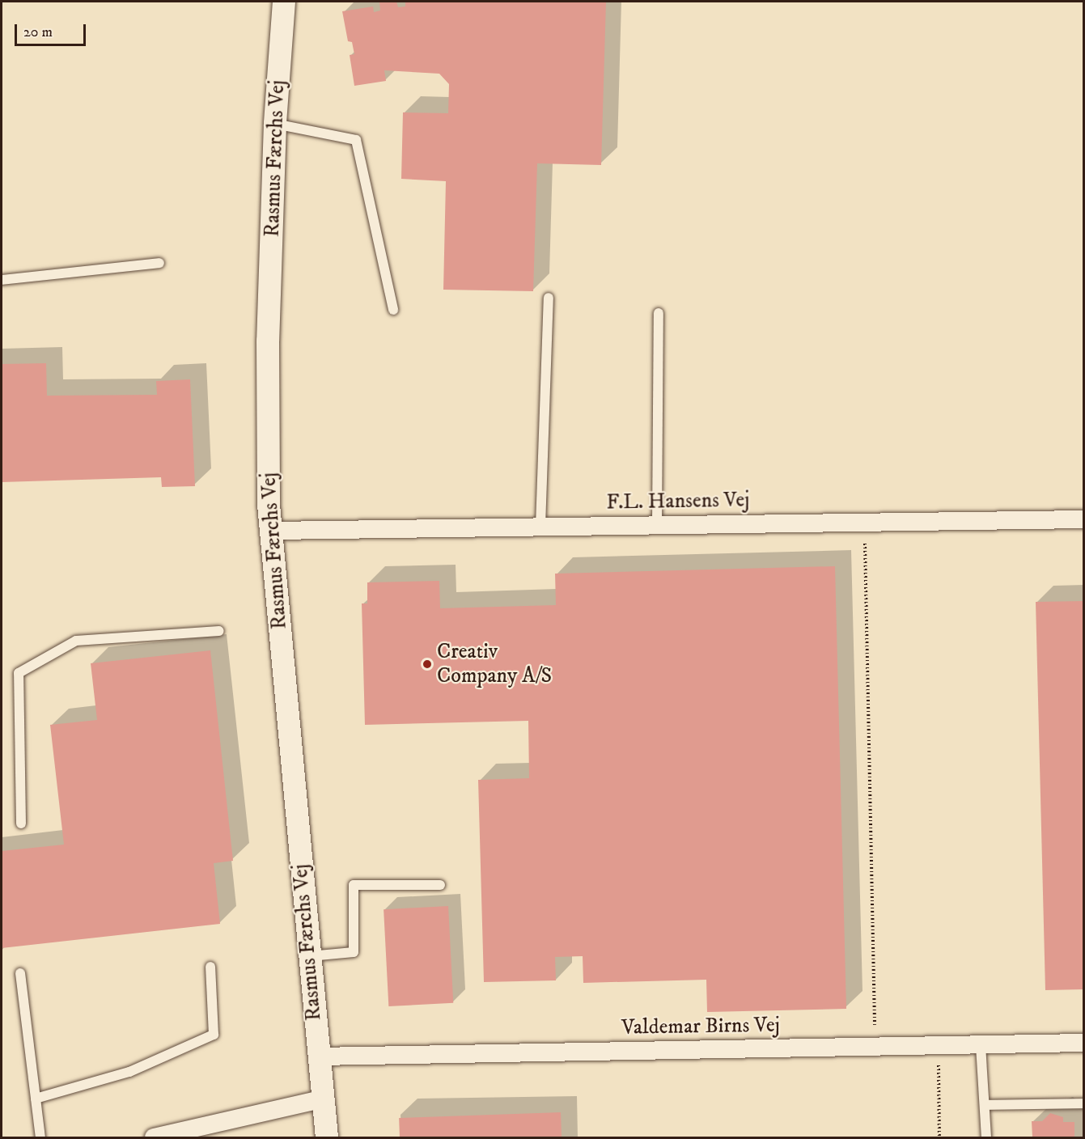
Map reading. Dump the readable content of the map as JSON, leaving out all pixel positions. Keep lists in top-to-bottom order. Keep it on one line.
{"streets":{"street":["Rasmus Færchs Vej","F.L. Hansens Vej","Valdemar Birns Vej"]},"crossings":[["Rasmus Færchs Vej","F.L. Hansens Vej"],["Rasmus Færchs Vej","Valdemar Birns Vej"]],"places":["Creativ Company A/S"],"scale_bar":"20 m"}
